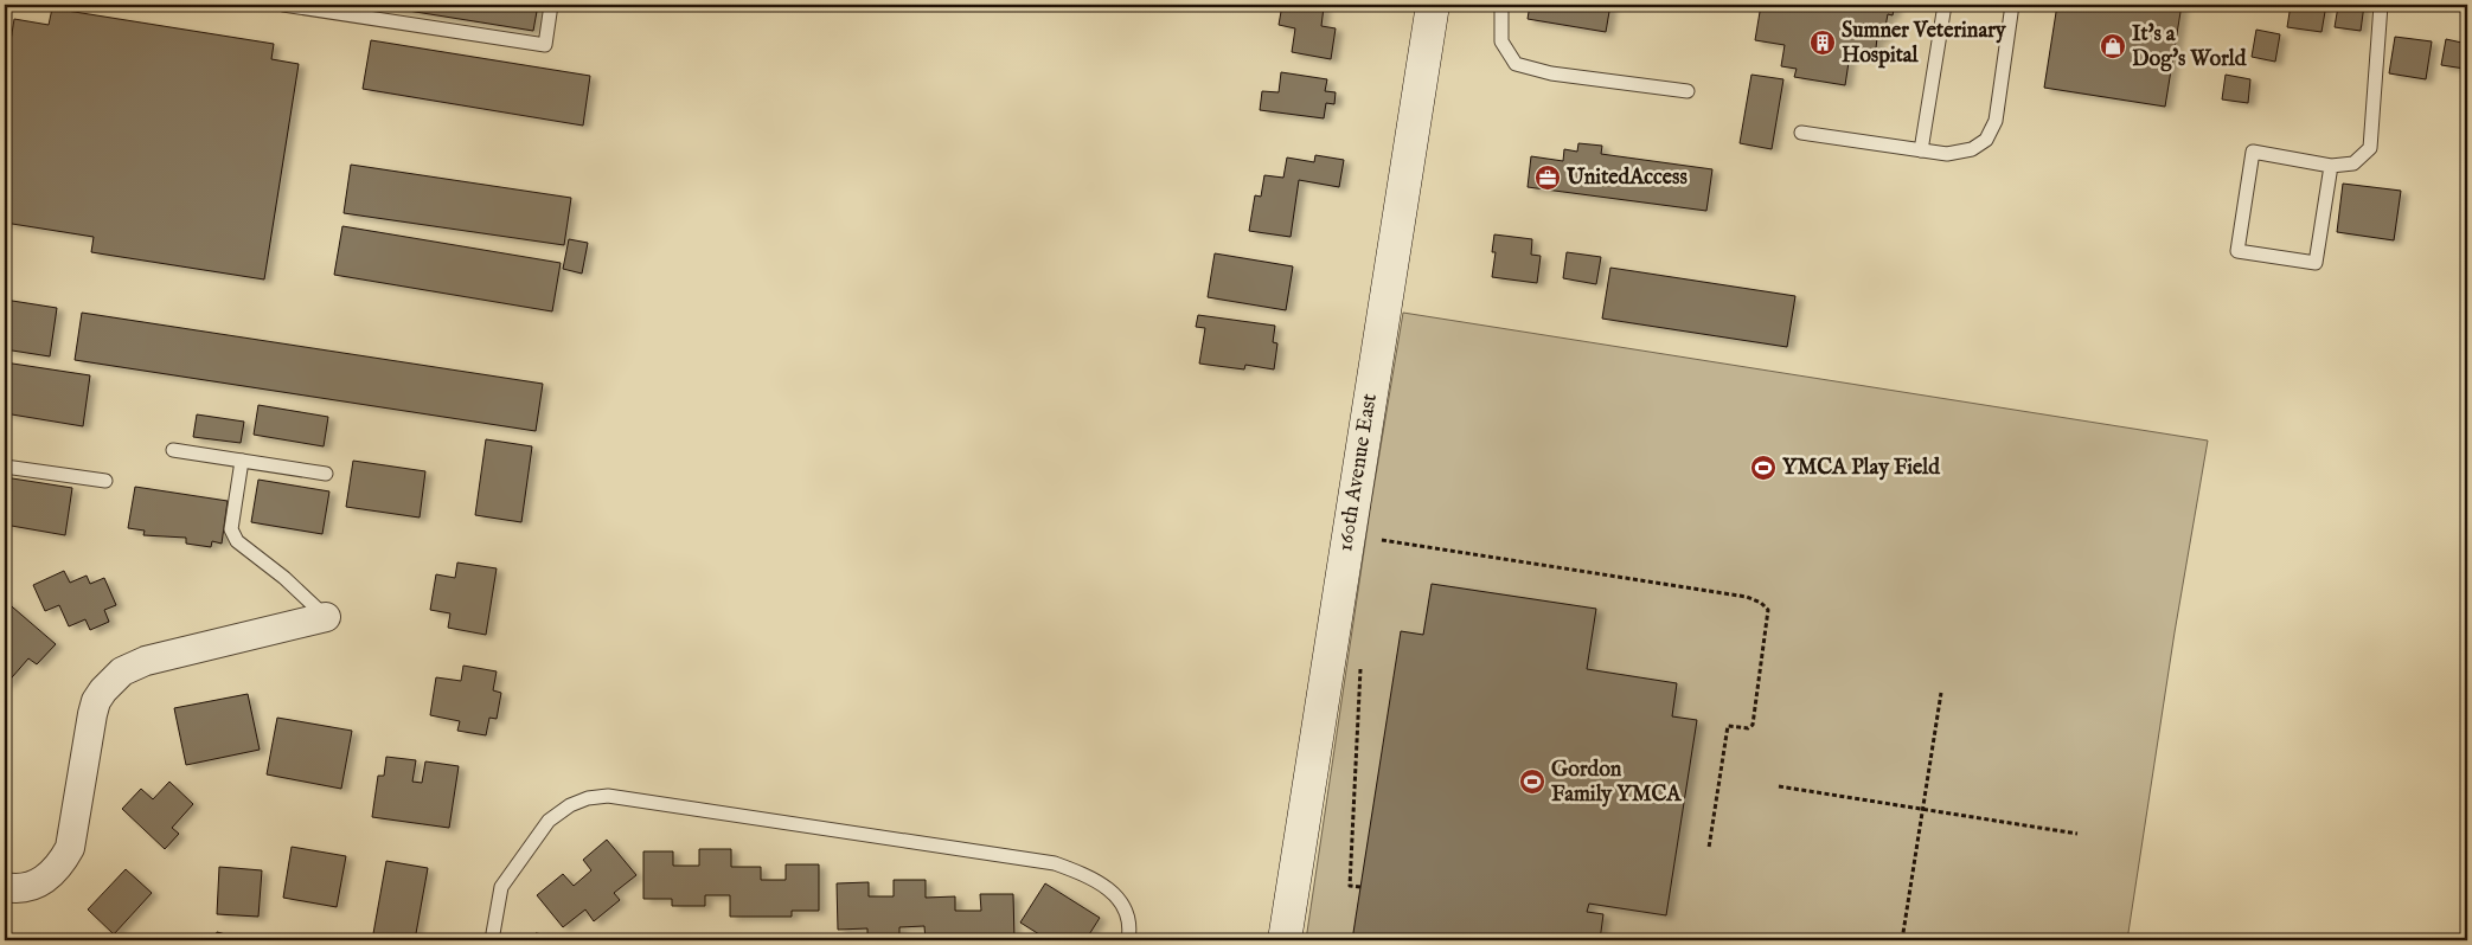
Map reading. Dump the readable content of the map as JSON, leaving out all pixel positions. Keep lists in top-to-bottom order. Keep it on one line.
{"streets":{"street":["160th Avenue East"]},"places":{"building":["Sumner Veterinary Hospital"],"shop":["It's a Dog's World"],"office":["UnitedAccess"],"sports":["YMCA Play Field","Gordon Family YMCA"]}}
